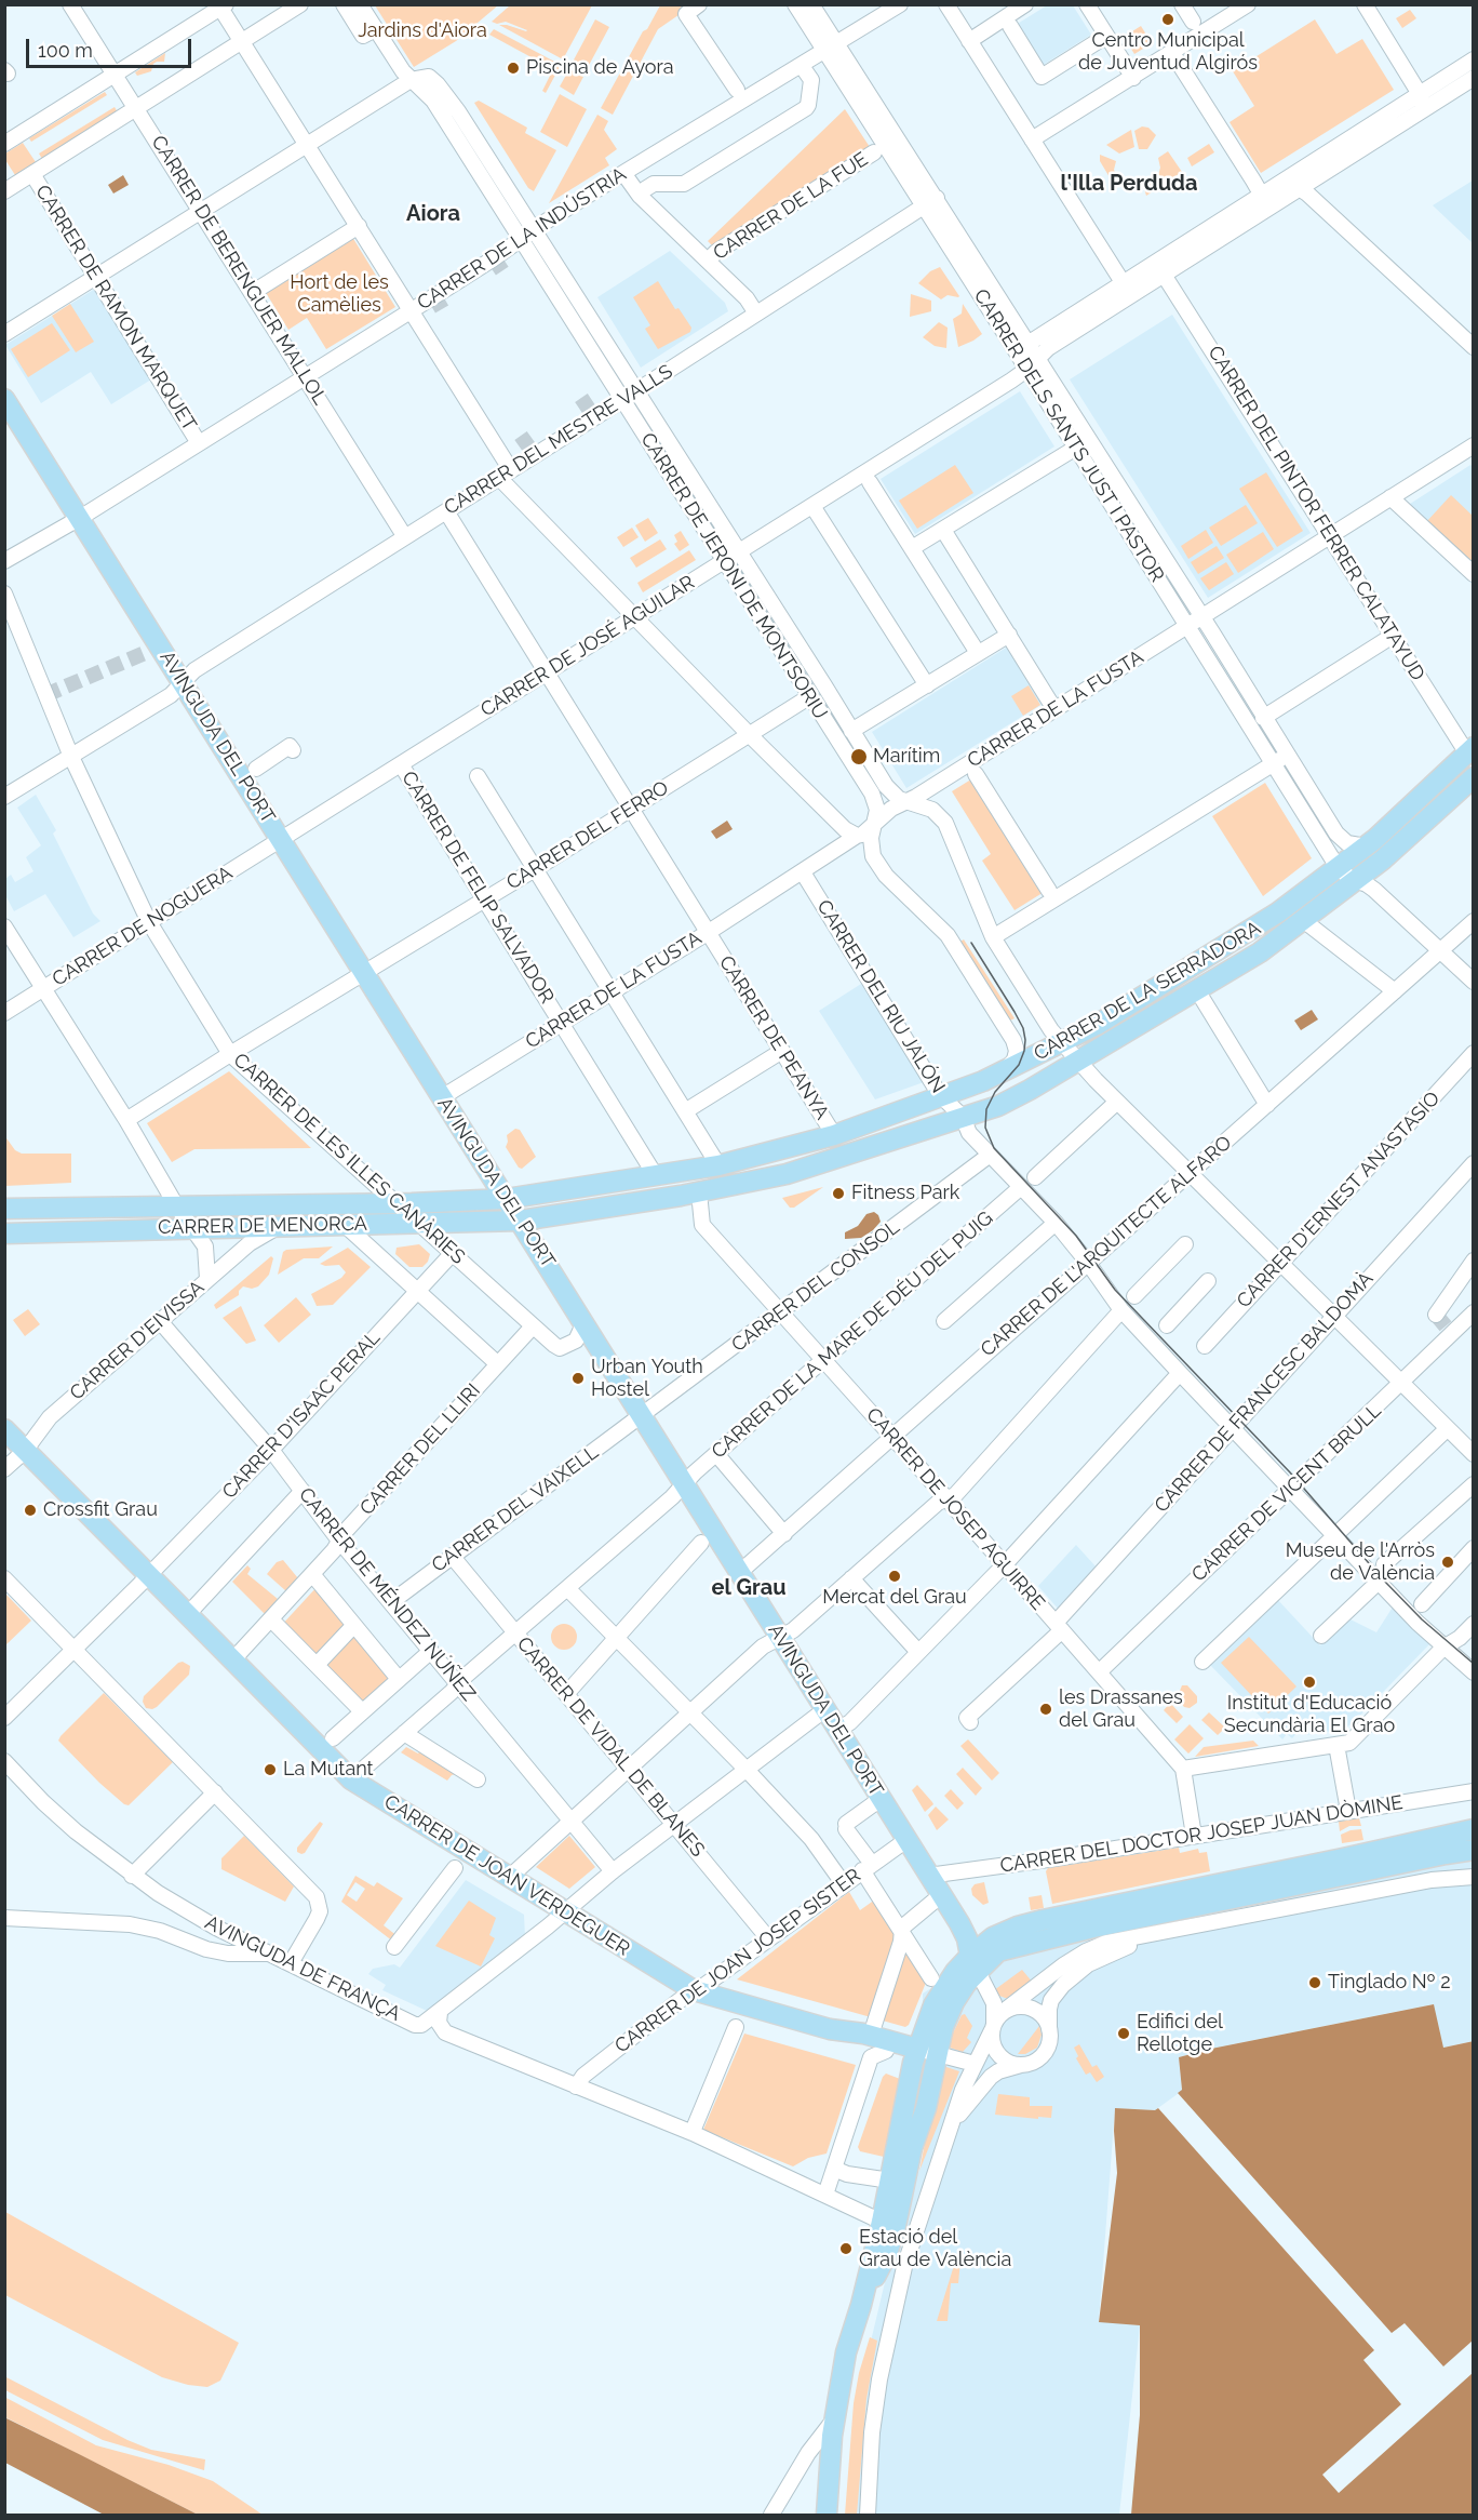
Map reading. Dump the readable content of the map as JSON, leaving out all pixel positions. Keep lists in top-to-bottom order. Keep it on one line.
{"streets":{"main road":["AVINGUDA DEL PORT","CARRER DE LA SERRADORA","CARRER DE MENORCA","CARRER DE JOAN VERDEGUER"],"street":["CARRER DE LA FUE","CARRER DE LA INDÚSTRIA","CARRER DE BERENGUER MALLOL","CARRER DE RAMON MARQUET","CARRER DELS SANTS JUST I PASTOR","CARRER DEL MESTRE VALLS","CARRER DEL PINTOR FERRER CALATAYUD","CARRER DE JERONI DE MONTSORIU","CARRER DE JOSÉ AGUILAR","CARRER DE LA FUSTA","CARRER DEL FERRO","CARRER DE FELIP SALVADOR","CARRER DE NOGUERA","CARRER DEL RIU JALÓN","CARRER DE PEANYA","CARRER DE LES ILLES CANÀRIES","CARRER D'ERNEST ANASTASIO","CARRER DE L'ARQUITECTE ALFARO","CARRER DEL CONSOL","CARRER DE LA MARE DE DÉU DEL PUIG","CARRER D'EIVISSA","CARRER DE FRANCESC BALDOMÀ","CARRER D'ISAAC PERAL","CARRER DEL LLIRI","CARRER DE VICENT BRULL","CARRER DEL VAIXELL","CARRER DE JOSEP AGUIRRE","CARRER DE MÉNDEZ NÚÑEZ","CARRER DE VIDAL DE BLANES","CARRER DEL DOCTOR JOSEP JUAN DÒMINE","CARRER DE JOAN JOSEP SISTER","AVINGUDA DE FRANÇA"]},"crossings":[["CARRER DE LA INDÚSTRIA","CARRER DE BERENGUER MALLOL"],["CARRER DE LA INDÚSTRIA","CARRER DE RAMON MARQUET"],["CARRER DE LA INDÚSTRIA","CARRER DELS SANTS JUST I PASTOR"],["CARRER DE LA INDÚSTRIA","CARRER DE JERONI DE MONTSORIU"],["CARRER DE LA INDÚSTRIA","AVINGUDA DEL PORT"],["CARRER DE BERENGUER MALLOL","CARRER DEL MESTRE VALLS"],["CARRER DELS SANTS JUST I PASTOR","CARRER DEL MESTRE VALLS"],["CARRER DELS SANTS JUST I PASTOR","CARRER DE JOSÉ AGUILAR"],["CARRER DELS SANTS JUST I PASTOR","CARRER DE LA FUSTA"],["CARRER DELS SANTS JUST I PASTOR","CARRER DE LA SERRADORA"],["CARRER DEL MESTRE VALLS","CARRER DE JERONI DE MONTSORIU"],["CARRER DEL MESTRE VALLS","AVINGUDA DEL PORT"],["CARRER DEL MESTRE VALLS","CARRER DE PEANYA"],["CARRER DEL MESTRE VALLS","CARRER DE LES ILLES CANÀRIES"],["CARRER DEL PINTOR FERRER CALATAYUD","CARRER DE LA FUSTA"],["CARRER DEL PINTOR FERRER CALATAYUD","CARRER DE LA SERRADORA"],["CARRER DE JERONI DE MONTSORIU","CARRER DE JOSÉ AGUILAR"],["CARRER DE JERONI DE MONTSORIU","CARRER DE LA FUSTA"],["CARRER DE JERONI DE MONTSORIU","CARRER DEL FERRO"],["CARRER DE JERONI DE MONTSORIU","CARRER DE LA SERRADORA"],["CARRER DE JERONI DE MONTSORIU","CARRER D'ERNEST ANASTASIO"],["CARRER DE JERONI DE MONTSORIU","CARRER DE L'ARQUITECTE ALFARO"],["CARRER DE JERONI DE MONTSORIU","CARRER DE FRANCESC BALDOMÀ"],["CARRER DE JERONI DE MONTSORIU","CARRER DE VICENT BRULL"],["CARRER DE JOSÉ AGUILAR","AVINGUDA DEL PORT"],["CARRER DE JOSÉ AGUILAR","CARRER DE FELIP SALVADOR"],["CARRER DE JOSÉ AGUILAR","CARRER DE NOGUERA"],["CARRER DE JOSÉ AGUILAR","CARRER DE PEANYA"],["CARRER DE LA FUSTA","AVINGUDA DEL PORT"],["CARRER DE LA FUSTA","CARRER DE FELIP SALVADOR"],["CARRER DE LA FUSTA","CARRER DEL RIU JALÓN"],["CARRER DE LA FUSTA","CARRER DE PEANYA"],["AVINGUDA DEL PORT","CARRER DEL FERRO"],["AVINGUDA DEL PORT","CARRER DE NOGUERA"],["AVINGUDA DEL PORT","CARRER DE LA SERRADORA"],["AVINGUDA DEL PORT","CARRER DE LES ILLES CANÀRIES"],["AVINGUDA DEL PORT","CARRER DE MENORCA"],["AVINGUDA DEL PORT","CARRER DE L'ARQUITECTE ALFARO"],["AVINGUDA DEL PORT","CARRER DEL CONSOL"],["AVINGUDA DEL PORT","CARRER DE LA MARE DE DÉU DEL PUIG"],["AVINGUDA DEL PORT","CARRER DEL VAIXELL"],["AVINGUDA DEL PORT","CARRER DEL DOCTOR JOSEP JUAN DÒMINE"],["AVINGUDA DEL PORT","CARRER DE JOAN JOSEP SISTER"],["CARRER DEL FERRO","CARRER DE FELIP SALVADOR"],["CARRER DEL FERRO","CARRER DE PEANYA"],["CARRER DEL FERRO","CARRER DE LES ILLES CANÀRIES"],["CARRER DE FELIP SALVADOR","CARRER DE LA SERRADORA"],["CARRER DE NOGUERA","CARRER DE LES ILLES CANÀRIES"],["CARRER DE LA SERRADORA","CARRER DEL RIU JALÓN"],["CARRER DE LA SERRADORA","CARRER DE PEANYA"],["CARRER DE LA SERRADORA","CARRER DE MENORCA"],["CARRER DE LA SERRADORA","CARRER DE JOSEP AGUIRRE"],["CARRER DEL RIU JALÓN","CARRER DE L'ARQUITECTE ALFARO"],["CARRER DEL RIU JALÓN","CARRER DEL CONSOL"],["CARRER DEL RIU JALÓN","CARRER DE LA MARE DE DÉU DEL PUIG"],["CARRER DEL RIU JALÓN","CARRER DE FRANCESC BALDOMÀ"],["CARRER DEL RIU JALÓN","CARRER DE VICENT BRULL"],["CARRER DE LES ILLES CANÀRIES","CARRER DE MENORCA"],["CARRER DE LES ILLES CANÀRIES","CARRER D'ISAAC PERAL"],["CARRER DE LES ILLES CANÀRIES","CARRER DEL LLIRI"],["CARRER DE MENORCA","CARRER D'EIVISSA"],["CARRER DE L'ARQUITECTE ALFARO","CARRER DE JOSEP AGUIRRE"],["CARRER DEL CONSOL","CARRER DEL VAIXELL"],["CARRER DEL CONSOL","CARRER DE JOSEP AGUIRRE"],["CARRER DE LA MARE DE DÉU DEL PUIG","CARRER DE JOSEP AGUIRRE"],["CARRER DE LA MARE DE DÉU DEL PUIG","CARRER DE MÉNDEZ NÚÑEZ"],["CARRER DE LA MARE DE DÉU DEL PUIG","CARRER DE VIDAL DE BLANES"],["CARRER DE LA MARE DE DÉU DEL PUIG","CARRER DE JOAN VERDEGUER"],["CARRER D'EIVISSA","CARRER DE MÉNDEZ NÚÑEZ"],["CARRER D'EIVISSA","CARRER DE JOAN VERDEGUER"],["CARRER DE FRANCESC BALDOMÀ","CARRER DE JOSEP AGUIRRE"],["CARRER D'ISAAC PERAL","CARRER DE MÉNDEZ NÚÑEZ"],["CARRER D'ISAAC PERAL","CARRER DE JOAN VERDEGUER"],["CARRER DEL LLIRI","CARRER DE MÉNDEZ NÚÑEZ"],["CARRER DEL LLIRI","CARRER DE JOAN VERDEGUER"],["CARRER DE VICENT BRULL","CARRER DE JOSEP AGUIRRE"],["CARRER DEL VAIXELL","CARRER DE MÉNDEZ NÚÑEZ"],["CARRER DEL VAIXELL","CARRER DE VIDAL DE BLANES"],["CARRER DE VIDAL DE BLANES","CARRER DE JOAN JOSEP SISTER"],["CARRER DE JOAN VERDEGUER","CARRER DE JOAN JOSEP SISTER"]],"districts":["l'Illa Perduda","Aiora","el Grau"],"parks":["Jardins d'Aiora","Hort de les Camèlies"],"places":["Centro Municipal de Juventud Algirós","Piscina de Ayora","Marítim","Fitness Park","Urban Youth Hostel","Crossfit Grau","Museu de l'Arròs de València","Mercat del Grau","Institut d'Educació Secundària El Grao","les Drassanes del Grau","La Mutant","Tinglado Nº 2","Edifici del Rellotge","Estació del Grau de València"],"scale_bar":"100 m"}
